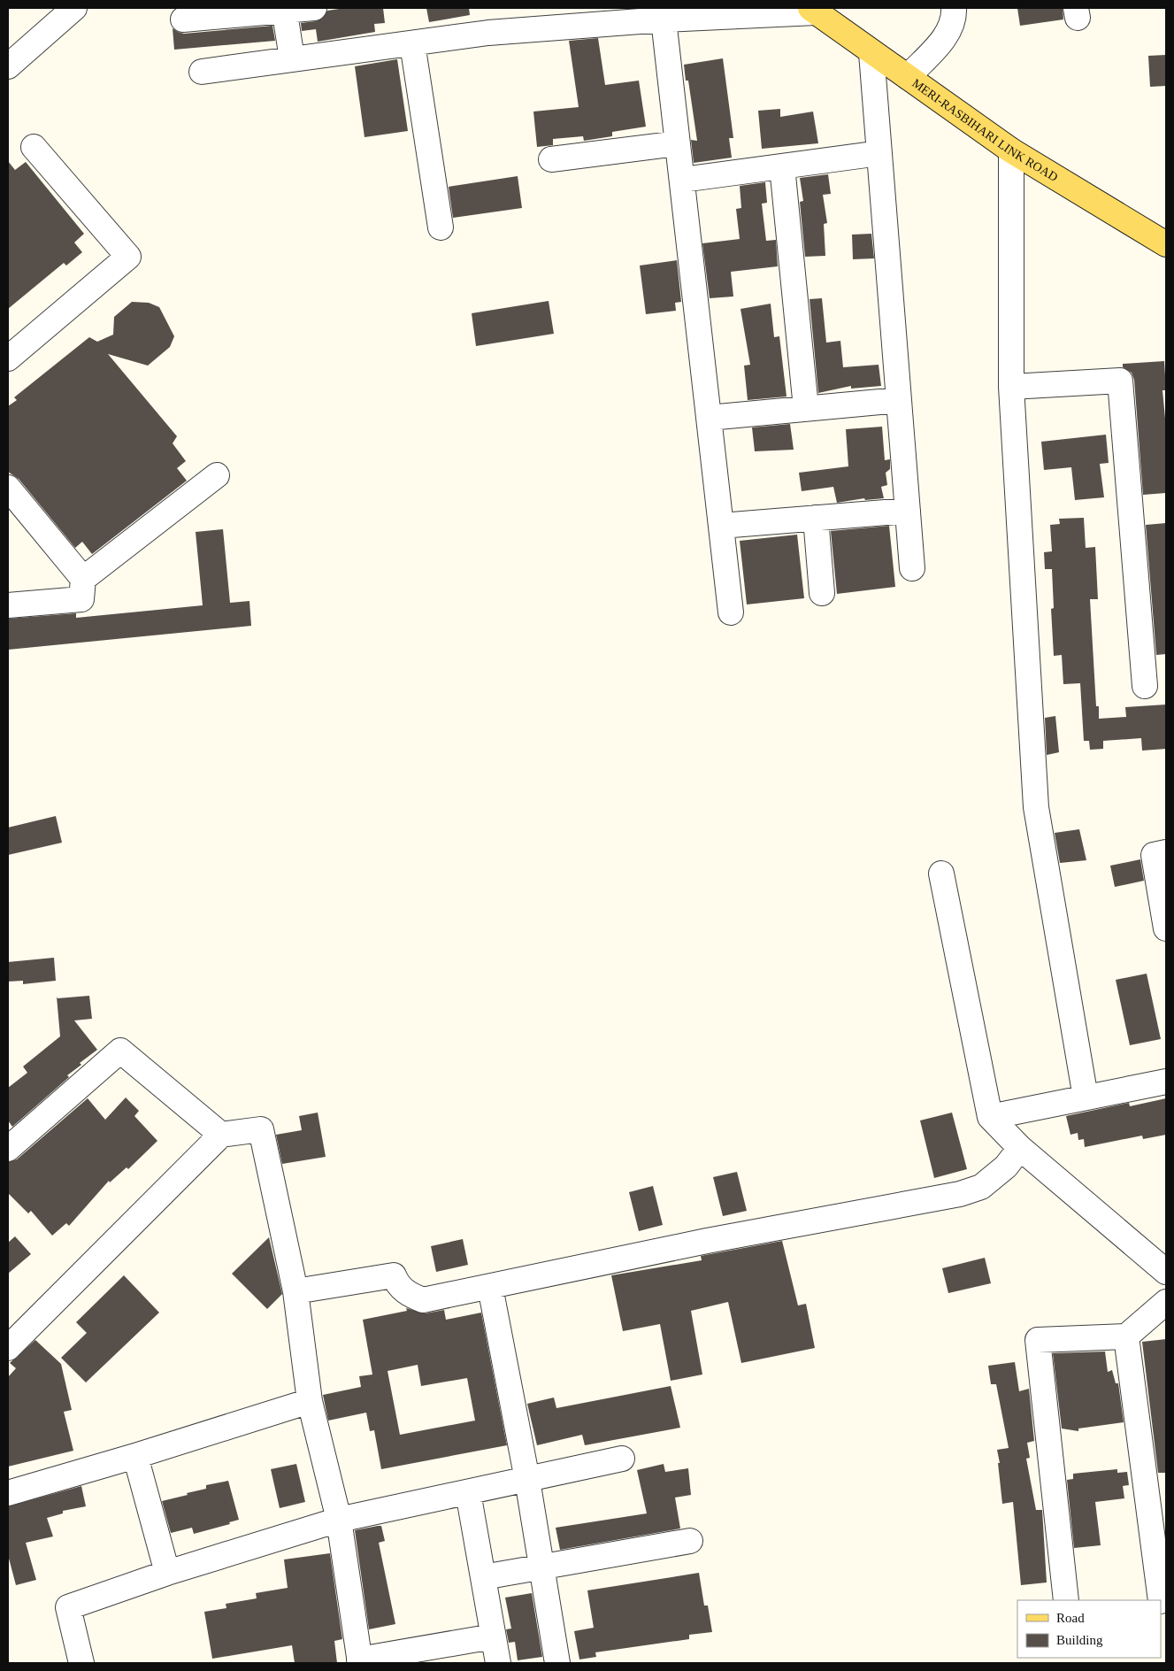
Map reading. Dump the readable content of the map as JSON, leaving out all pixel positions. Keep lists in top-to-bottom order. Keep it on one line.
{"streets":{"main road":["MERI-RASBIHARI LINK ROAD"]},"legend":["Road","Building"]}
